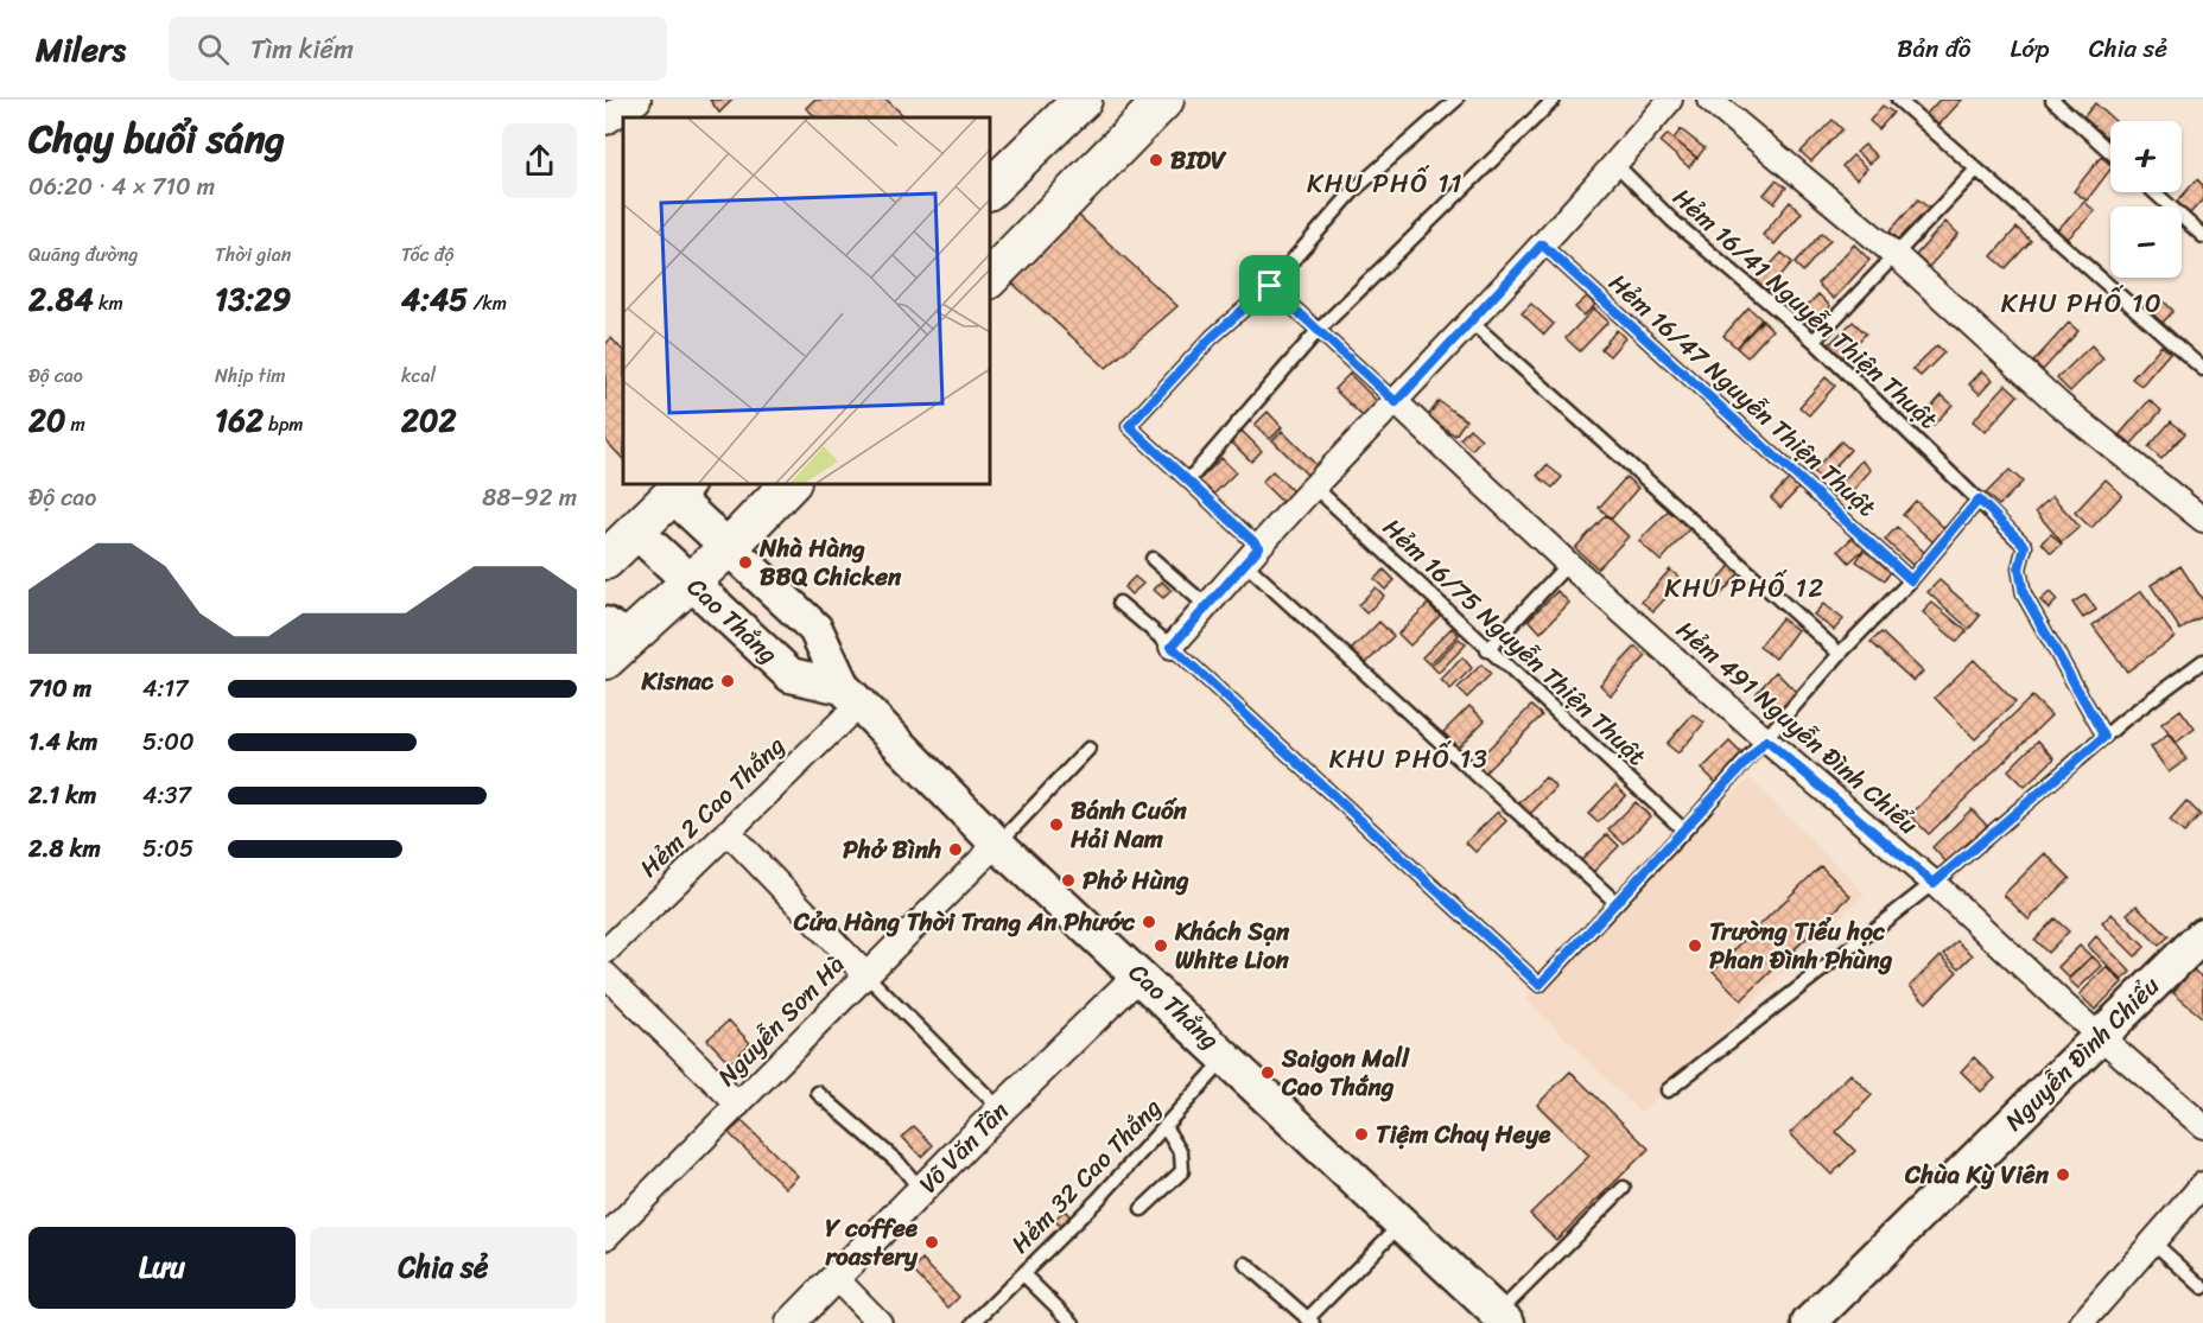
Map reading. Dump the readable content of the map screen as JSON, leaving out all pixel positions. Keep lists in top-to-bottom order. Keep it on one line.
{"streets":{"main road":["Cao Thắng","Nguyễn Đình Chiểu"],"street":["Hẻm 491 Nguyễn Ðình Chiểu","Hẻm 2 Cao Thắng","Nguyễn Sơn Hà","Võ Văn Tần"],"lane":["Hẻm 16/41 Nguyễn Thiện Thuật","Hẻm 16/47 Nguyễn Thiện Thuật","Hẻm 16/75 Nguyễn Thiện Thuật","Hẻm 32 Cao Thắng"]},"crossings":[["Cao Thắng","Hẻm 2 Cao Thắng"],["Cao Thắng","Nguyễn Sơn Hà"],["Cao Thắng","Võ Văn Tần"],["Cao Thắng","Hẻm 32 Cao Thắng"],["Hẻm 491 Nguyễn Ðình Chiểu","Nguyễn Đình Chiểu"]],"districts":["KHU PHỐ 11","KHU PHỐ 10","KHU PHỐ 12","KHU PHỐ 13"],"places":["BIDV","Nhà Hàng BBQ Chicken","Kisnac","Bánh Cuốn Hải Nam","Phở Bình","Phở Hùng","Cửa Hàng Thời Trang An Phước","Khách Sạn White Lion","Trường Tiểu học Phan Đình Phùng","Saigon Mall Cao Thắng","Tiệm Chay Heye","Chùa Kỳ Viên","Y coffee roastery"],"page":{"header":"Milers","search":"Tìm kiếm","nav":["Bản đồ","Lớp","Chia sẻ"],"heading":["Chạy buổi sáng","06:20 · 4 × 710 m"],"map_buttons":["+","−"],"stats":[["Quãng đường","2.84 km"],["Thời gian","13:29"],["Tốc độ","4:45 /km"],["Độ cao","20 m"],["Nhịp tim","162 bpm"],["kcal","202"]],"chart":["Độ cao","88–92 m"],"list":[{"name":"710 m","note":"4:17"},{"name":"1.4 km","note":"5:00"},{"name":"2.1 km","note":"4:37"},{"name":"2.8 km","note":"5:05"}],"buttons":["Lưu","Chia sẻ"]}}
